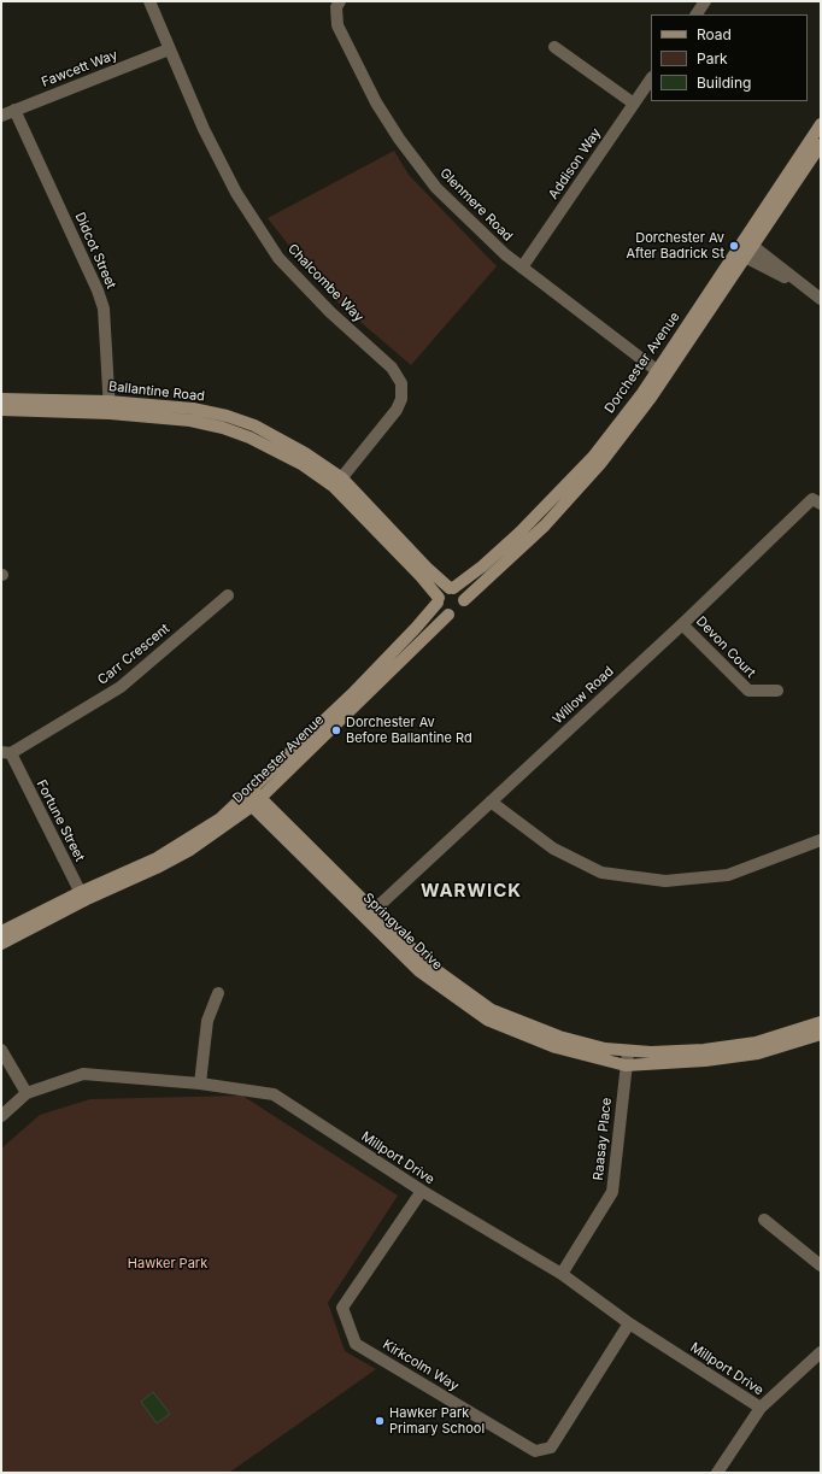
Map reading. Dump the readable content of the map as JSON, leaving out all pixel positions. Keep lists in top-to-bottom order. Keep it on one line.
{"streets":{"main road":["Dorchester Avenue","Ballantine Road","Springvale Drive"],"street":["Fawcett Way","Addison Way","Glenmere Road","Didcot Street","Chalcombe Way","Devon Court","Carr Crescent","Willow Road","Fortune Street","Raasay Place","Millport Drive","Kirkcolm Way"]},"crossings":[["Fawcett Way","Didcot Street"],["Fawcett Way","Chalcombe Way"],["Addison Way","Glenmere Road"],["Glenmere Road","Dorchester Avenue"],["Didcot Street","Ballantine Road"],["Chalcombe Way","Ballantine Road"],["Dorchester Avenue","Ballantine Road"],["Dorchester Avenue","Fortune Street"],["Dorchester Avenue","Springvale Drive"],["Devon Court","Willow Road"],["Carr Crescent","Fortune Street"],["Willow Road","Springvale Drive"],["Springvale Drive","Raasay Place"],["Raasay Place","Millport Drive"],["Millport Drive","Kirkcolm Way"]],"districts":["WARWICK"],"parks":["Hawker Park"],"places":["Dorchester Av After Badrick St","Dorchester Av Before Ballantine Rd","Hawker Park Primary School"],"legend":["Road","Park","Building"]}
